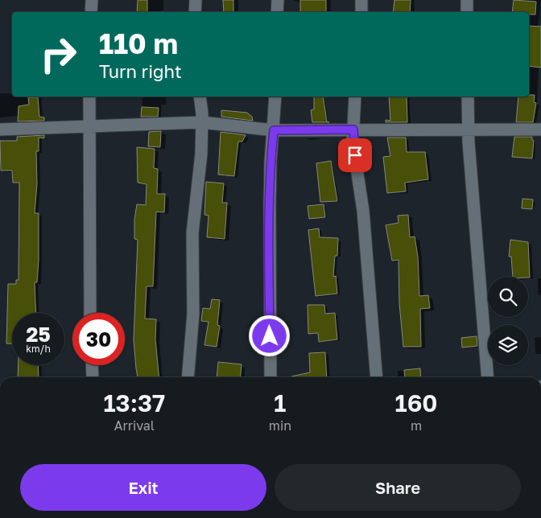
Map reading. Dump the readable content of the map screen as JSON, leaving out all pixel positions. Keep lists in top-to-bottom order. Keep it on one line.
{"page":{"turn":["110 m","Turn right"],"speed":"25 km/h","limit":"30","eta":["13:37","Arrival","1","min","160","m"],"buttons":["Exit","Share"]}}
